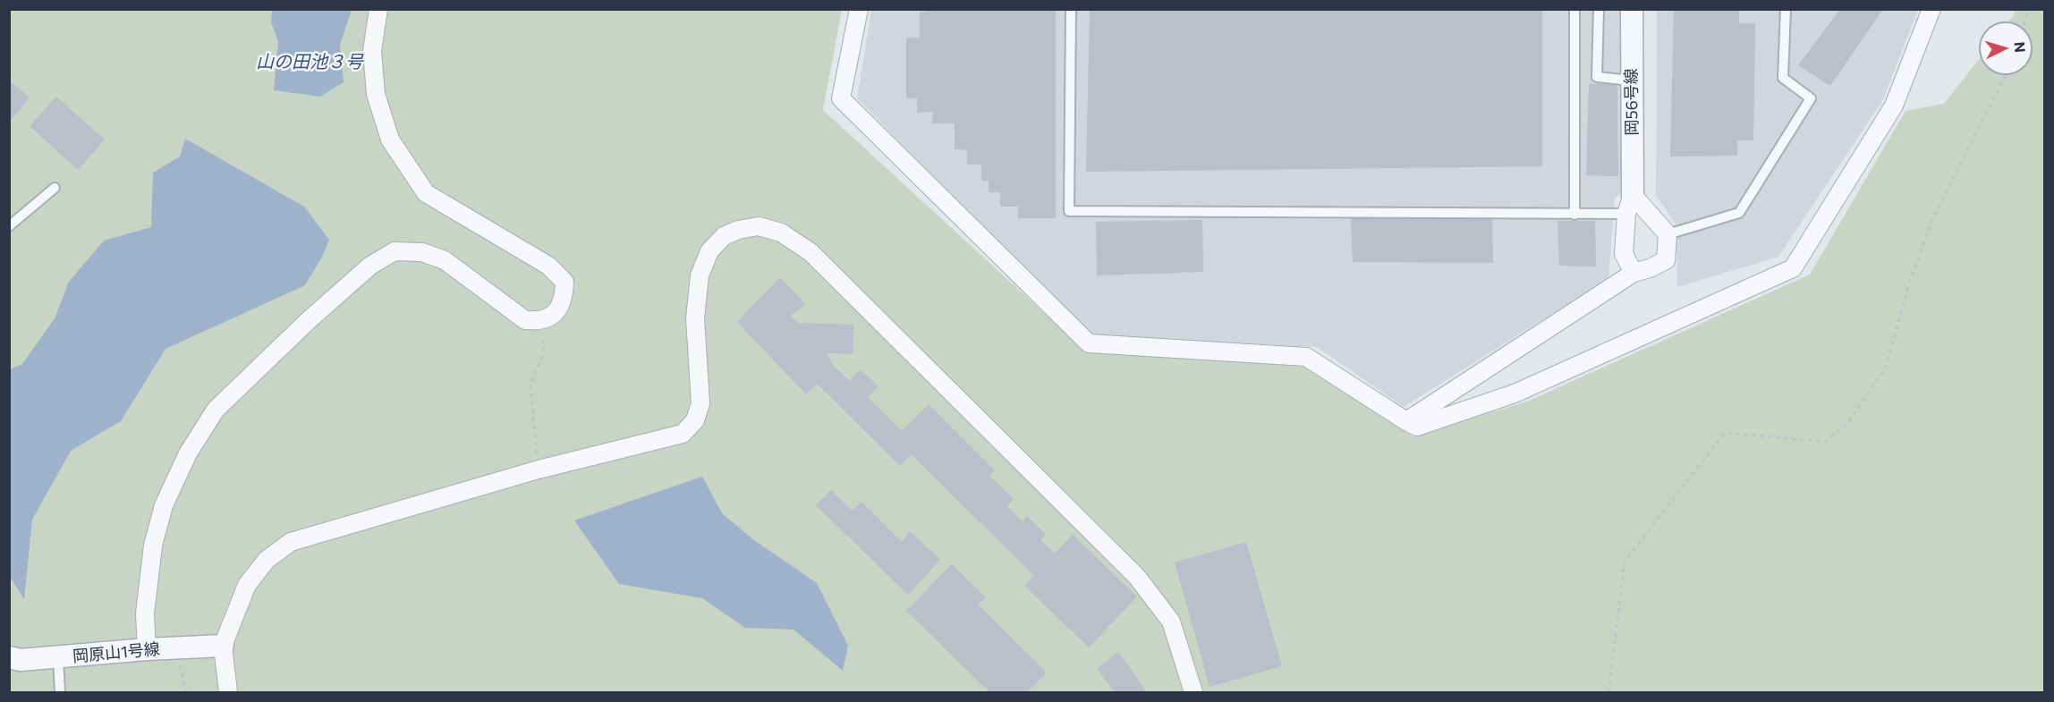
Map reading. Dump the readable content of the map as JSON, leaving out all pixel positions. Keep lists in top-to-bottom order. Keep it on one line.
{"streets":{"street":["岡56号線","岡原山1号線"]},"water":["山の田池３号"],"north":"right"}
